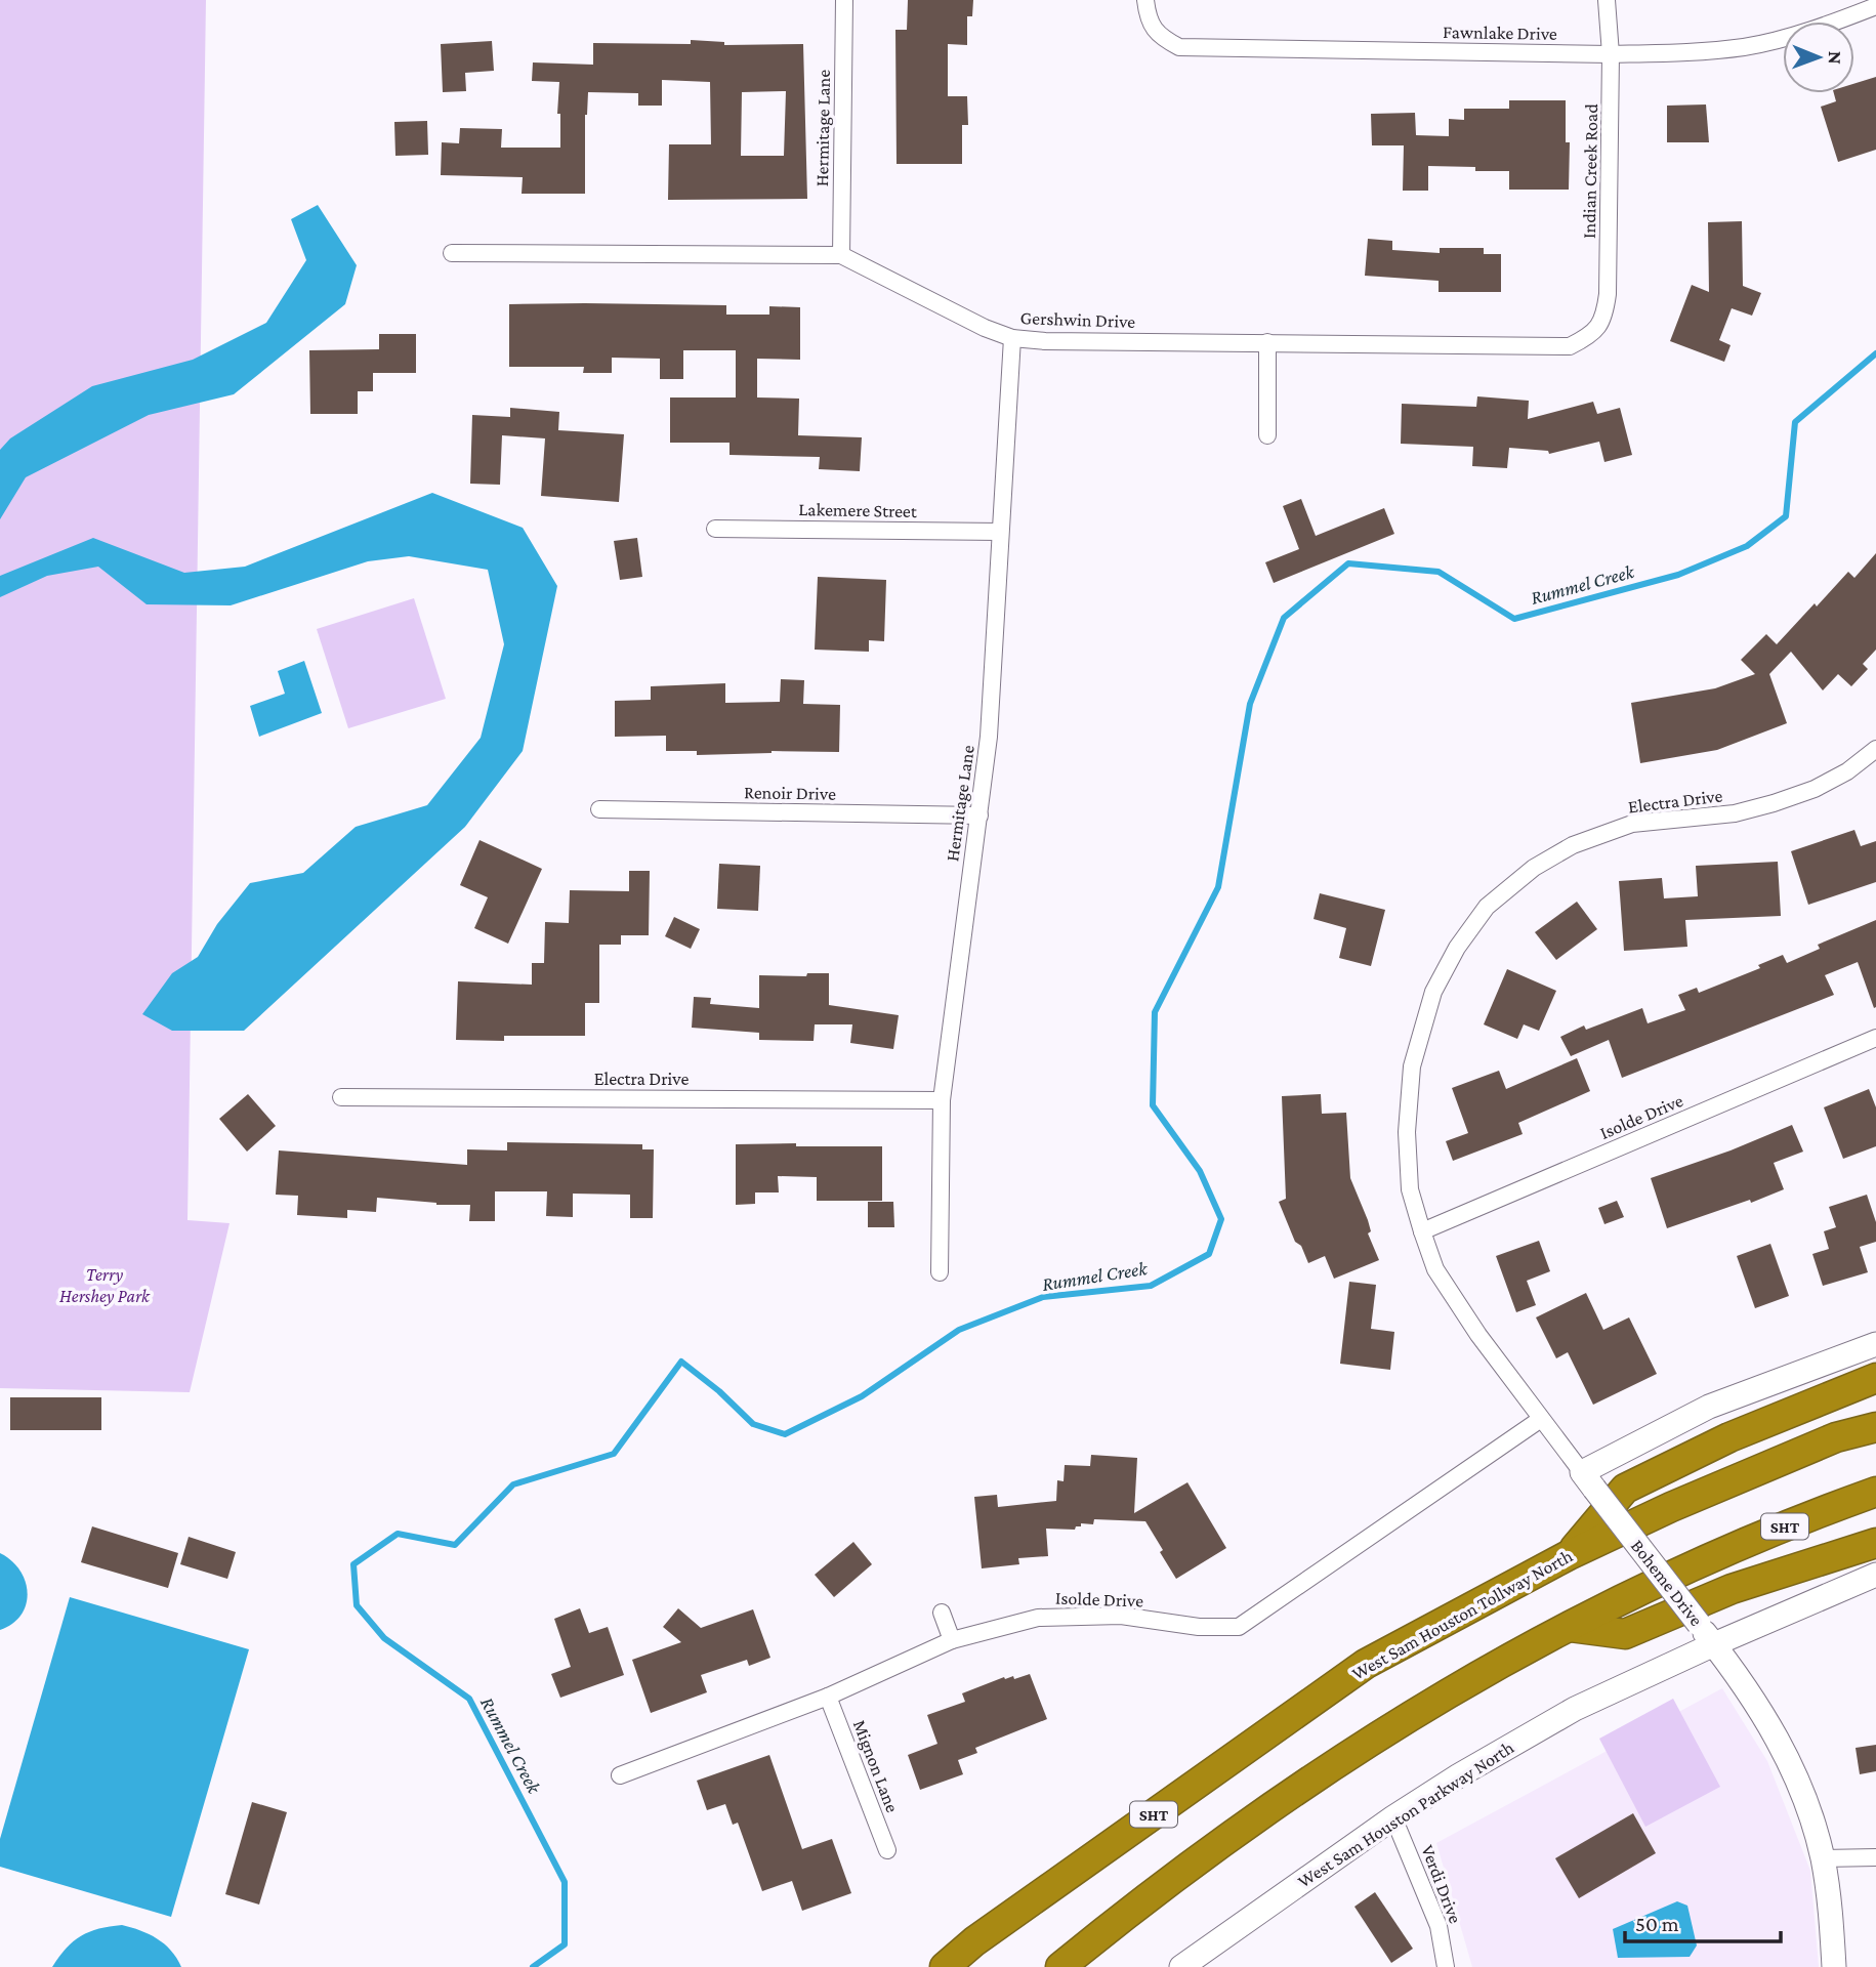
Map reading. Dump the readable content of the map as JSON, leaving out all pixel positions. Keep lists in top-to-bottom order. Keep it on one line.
{"streets":{"highway":["SHT","West Sam Houston Tollway North"],"main road":["Boheme Drive","West Sam Houston Parkway North"],"street":["Fawnlake Drive","Hermitage Lane","Indian Creek Road","Gershwin Drive","Lakemere Street","Renoir Drive","Electra Drive","Isolde Drive","Mignon Lane","Verdi Drive"]},"crossings":[["Fawnlake Drive","Indian Creek Road"],["Hermitage Lane","Gershwin Drive"],["Hermitage Lane","Lakemere Street"],["Hermitage Lane","Renoir Drive"],["Hermitage Lane","Electra Drive"],["Indian Creek Road","Gershwin Drive"],["Electra Drive","Isolde Drive"],["Electra Drive","Boheme Drive"],["Isolde Drive","Boheme Drive"],["Isolde Drive","Mignon Lane"],["Boheme Drive","West Sam Houston Parkway North"],["West Sam Houston Parkway North","Verdi Drive"]],"water":["Rummel Creek"],"parks":["Terry Hershey Park"],"scale_bar":"50 m","north":"right"}
